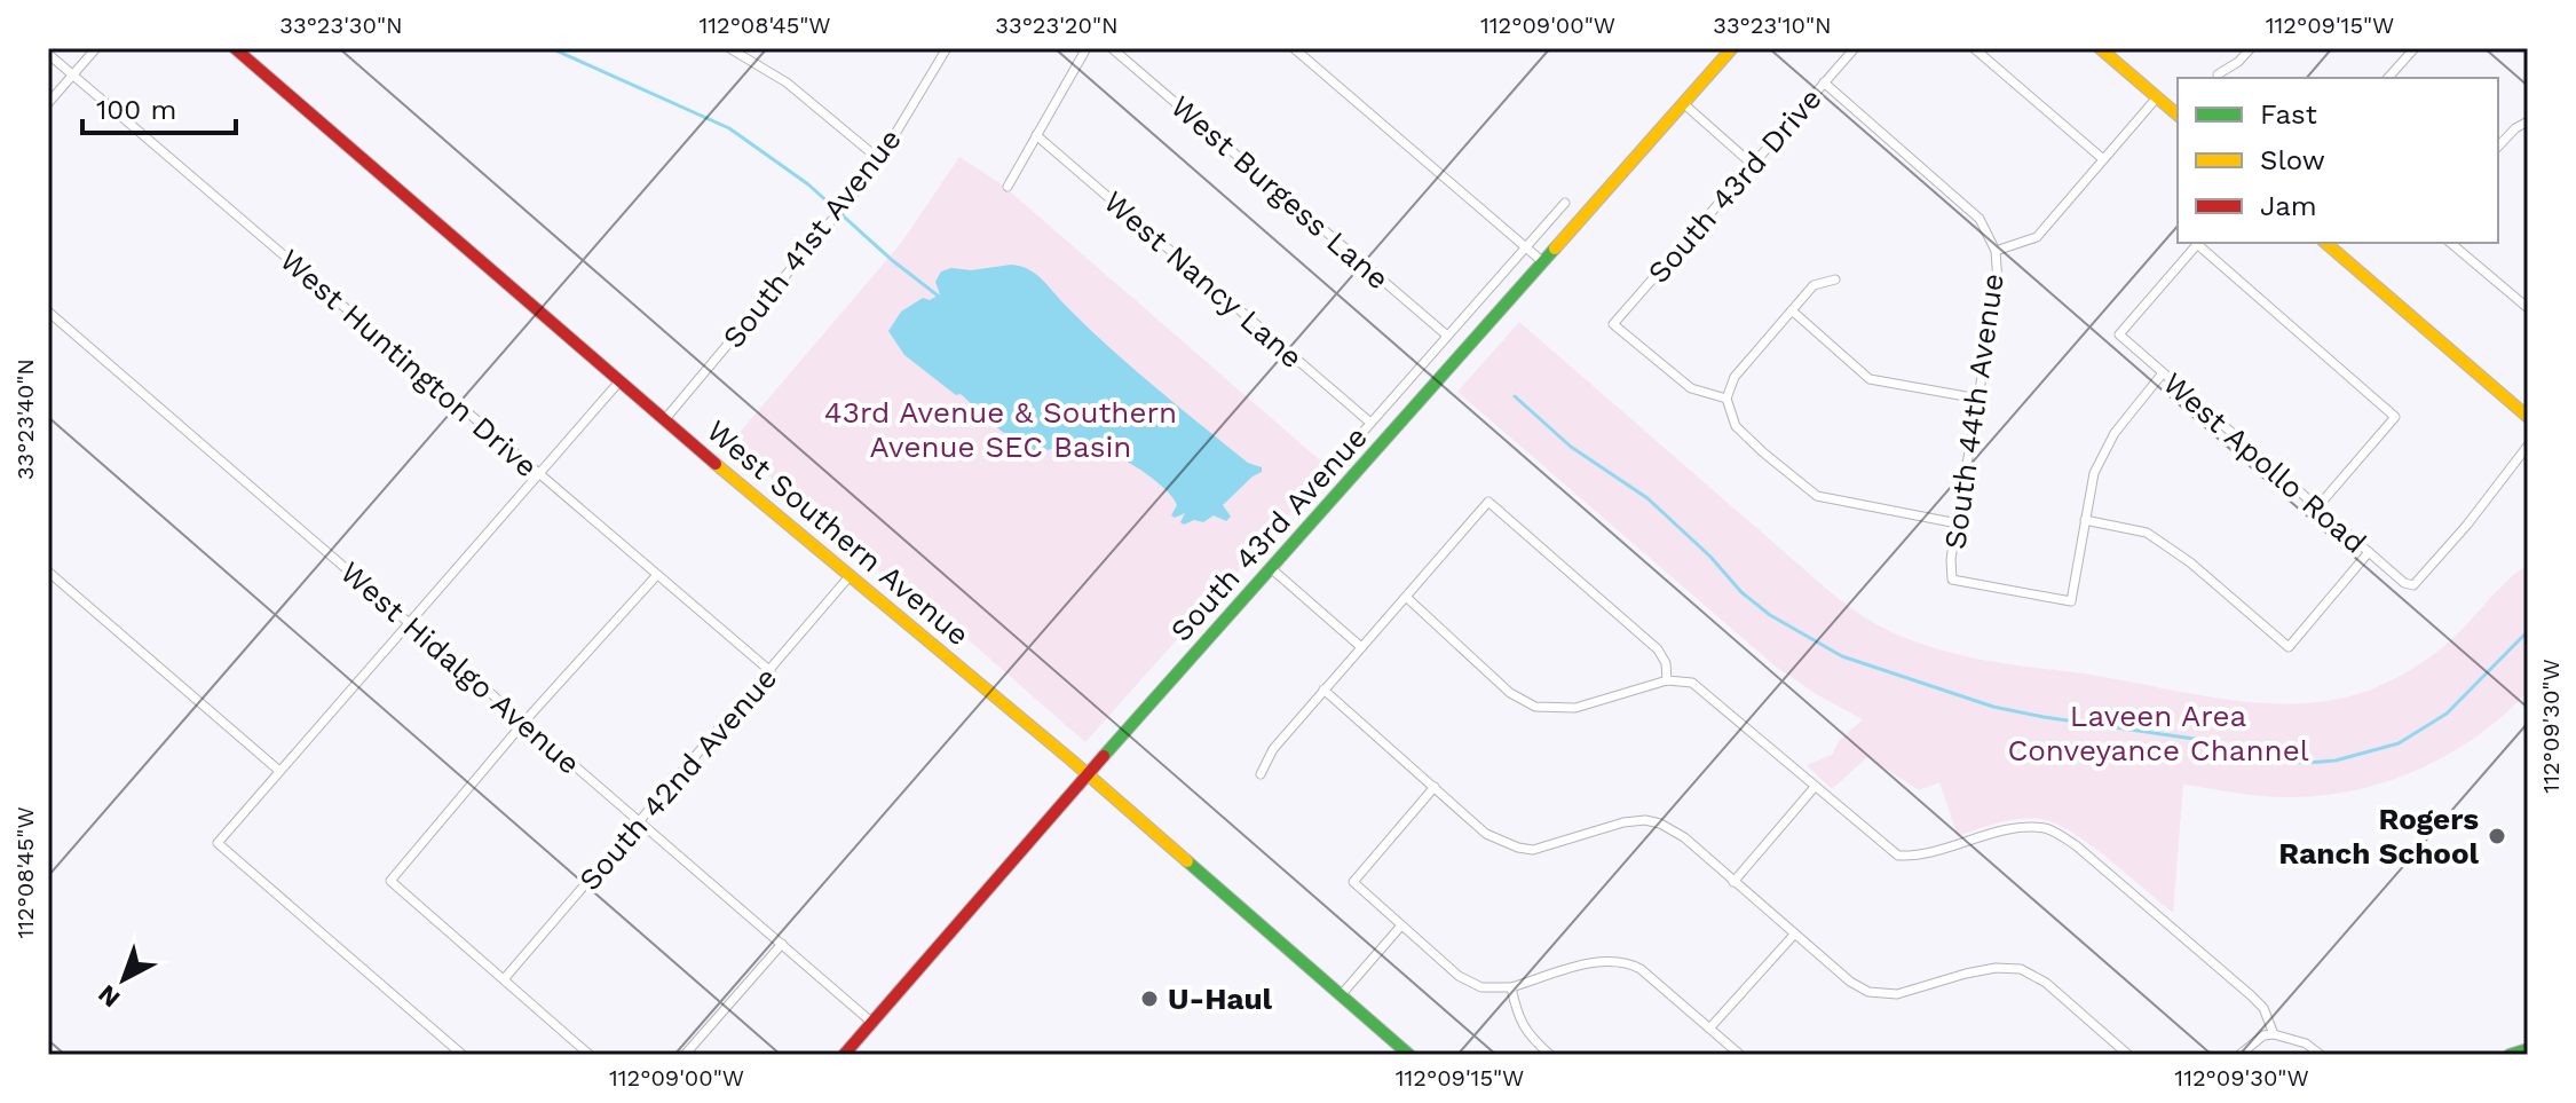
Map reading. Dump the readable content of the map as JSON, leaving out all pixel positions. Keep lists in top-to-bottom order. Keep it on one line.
{"streets":{"main road":["West Southern Avenue","South 43rd Avenue"],"street":["South 43rd Drive","West Burgess Lane","South 41st Avenue","West Nancy Lane","West Huntington Drive","South 44th Avenue","West Apollo Road","West Hidalgo Avenue","South 42nd Avenue"]},"crossings":[["West Burgess Lane","South 43rd Avenue"],["South 41st Avenue","West Southern Avenue"],["West Nancy Lane","South 43rd Avenue"],["West Huntington Drive","South 42nd Avenue"],["West Southern Avenue","South 43rd Avenue"],["West Southern Avenue","South 42nd Avenue"],["South 43rd Avenue","West Hidalgo Avenue"],["West Hidalgo Avenue","South 42nd Avenue"]],"parks":["43rd Avenue & Southern Avenue SEC Basin","Laveen Area Conveyance Channel"],"places":["Rogers Ranch School","U-Haul"],"legend":["Fast","Slow","Jam"],"scale_bar":"100 m","north":"bottom left","coordinates":["33°23'30\"N","112°08'45\"W","33°23'20\"N","112°09'00\"W","33°23'10\"N","112°09'15\"W","33°23'40\"N","112°09'30\"W"]}
